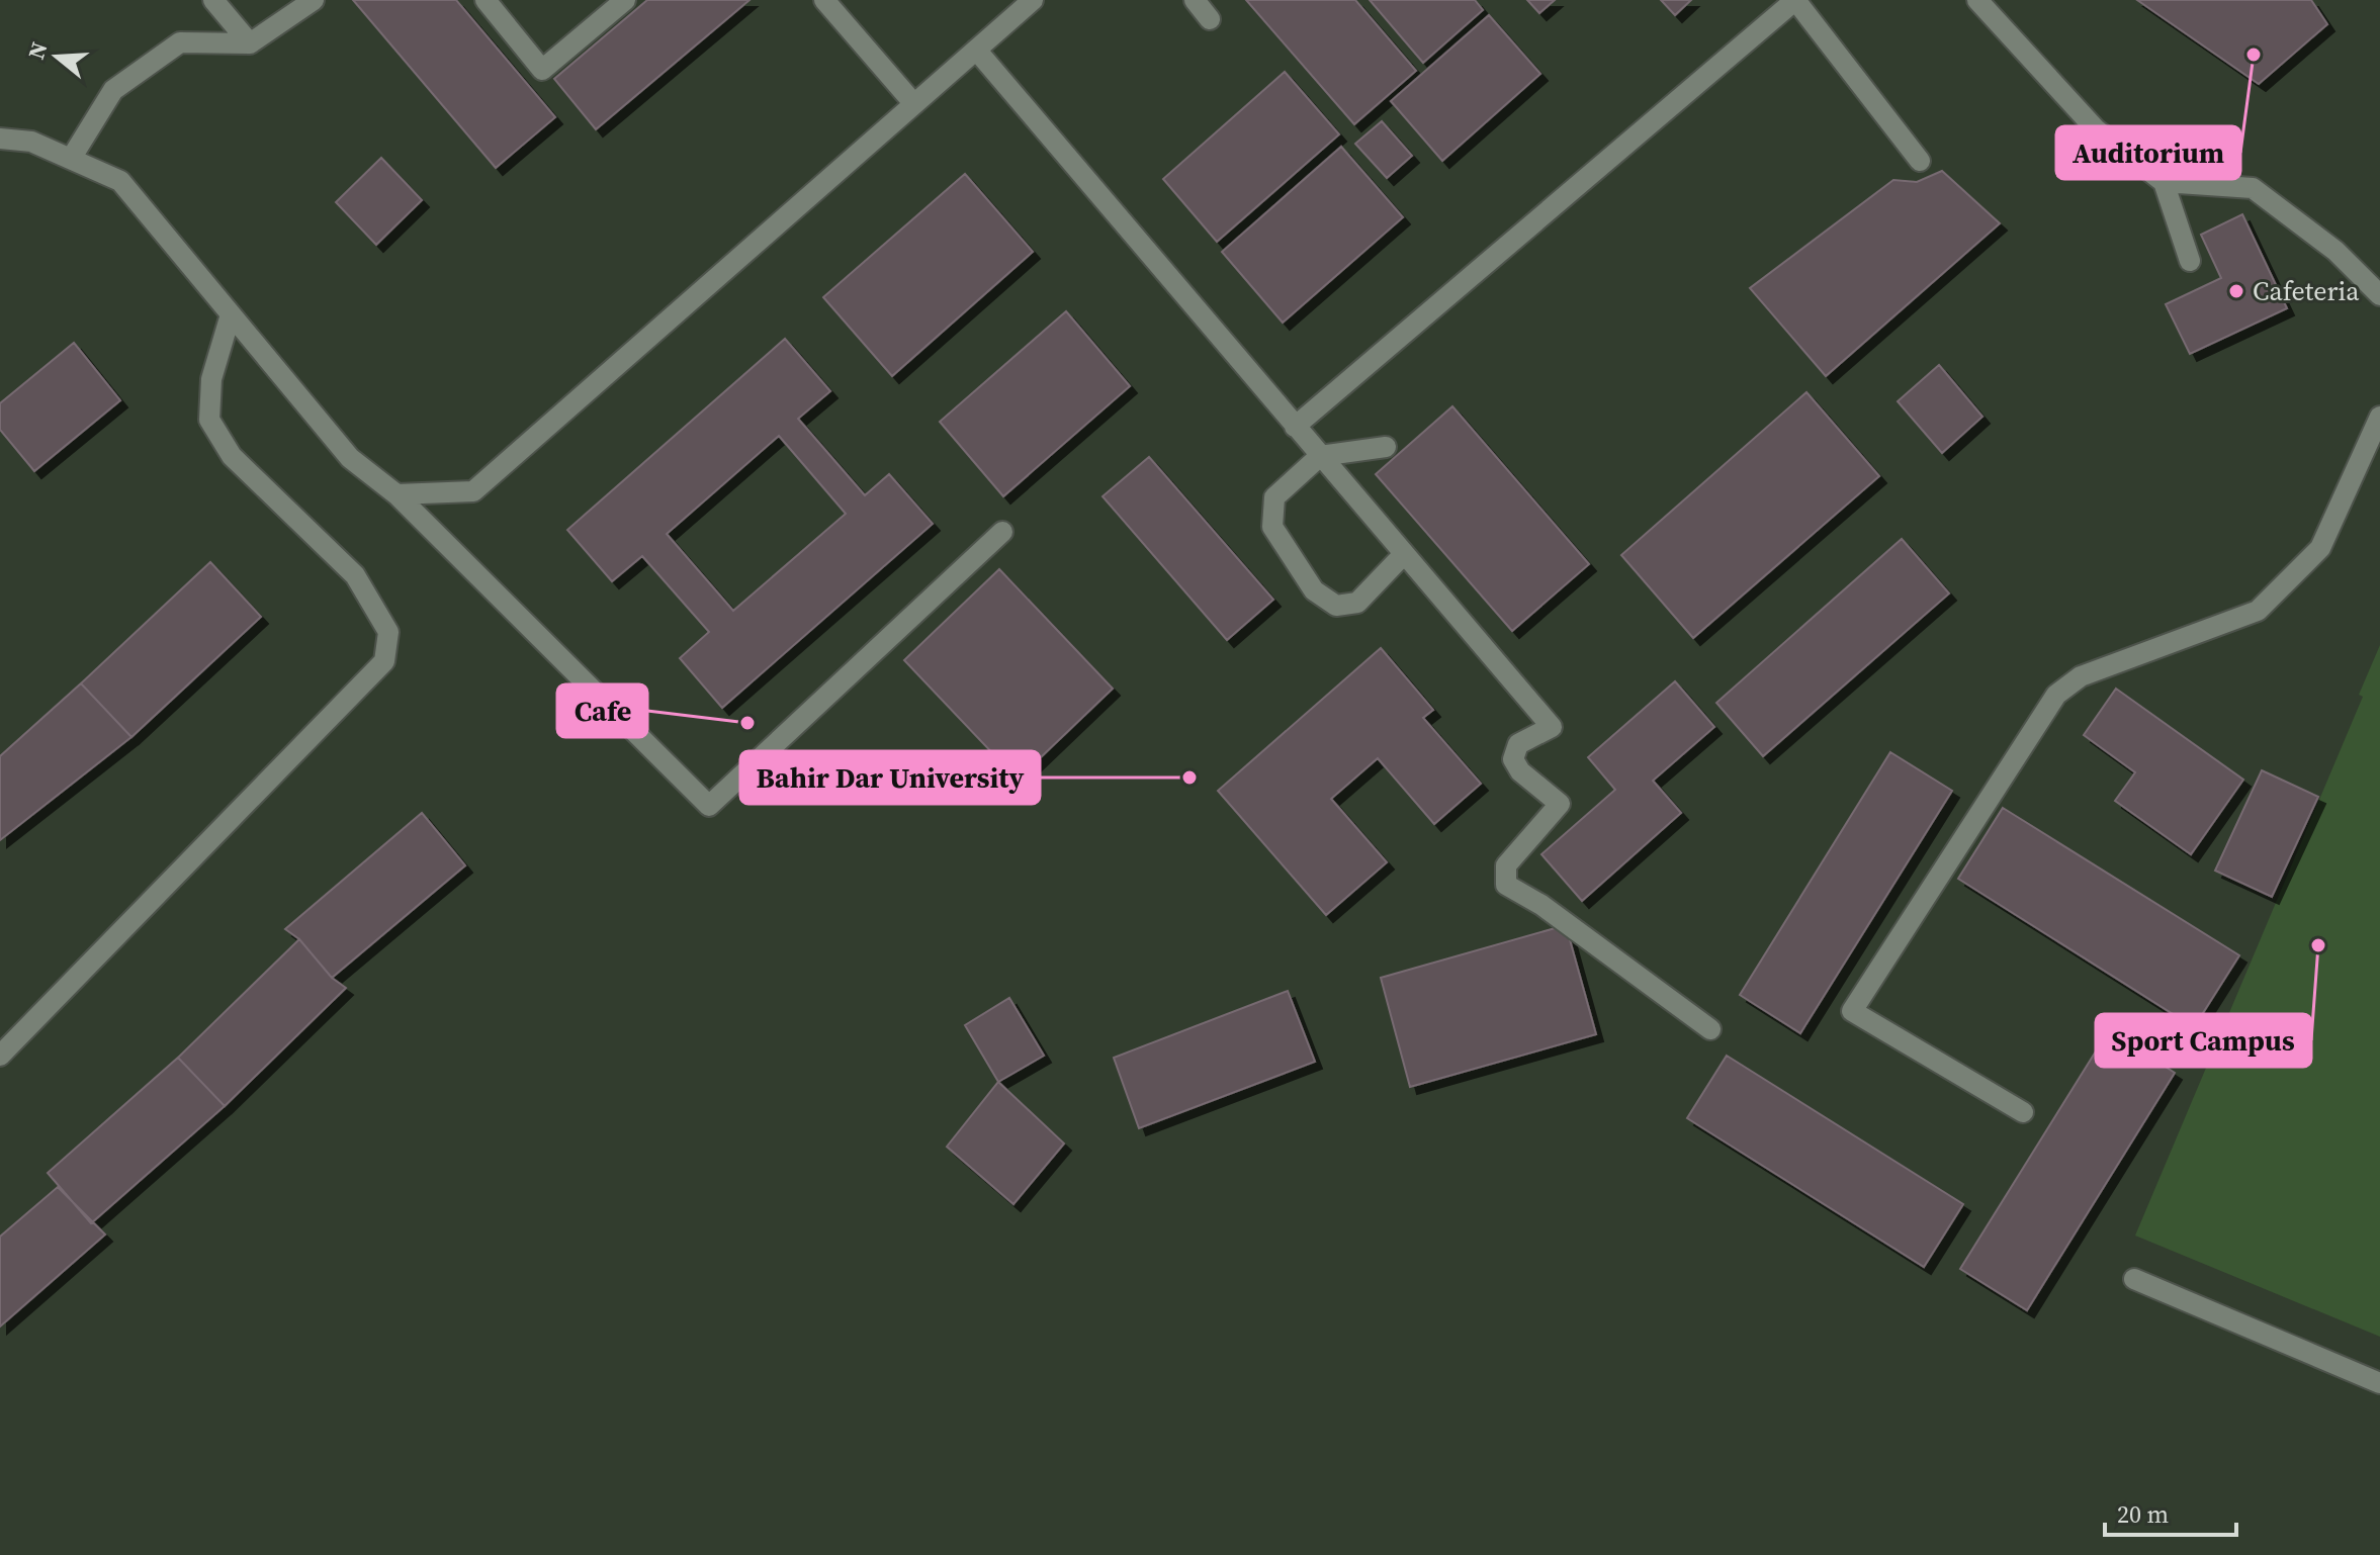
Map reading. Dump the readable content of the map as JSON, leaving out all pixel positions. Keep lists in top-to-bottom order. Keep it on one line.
{"places":["Auditorium","Cafeteria","Cafe","Bahir Dar University","Sport Campus"],"scale_bar":"20 m","north":"left"}
